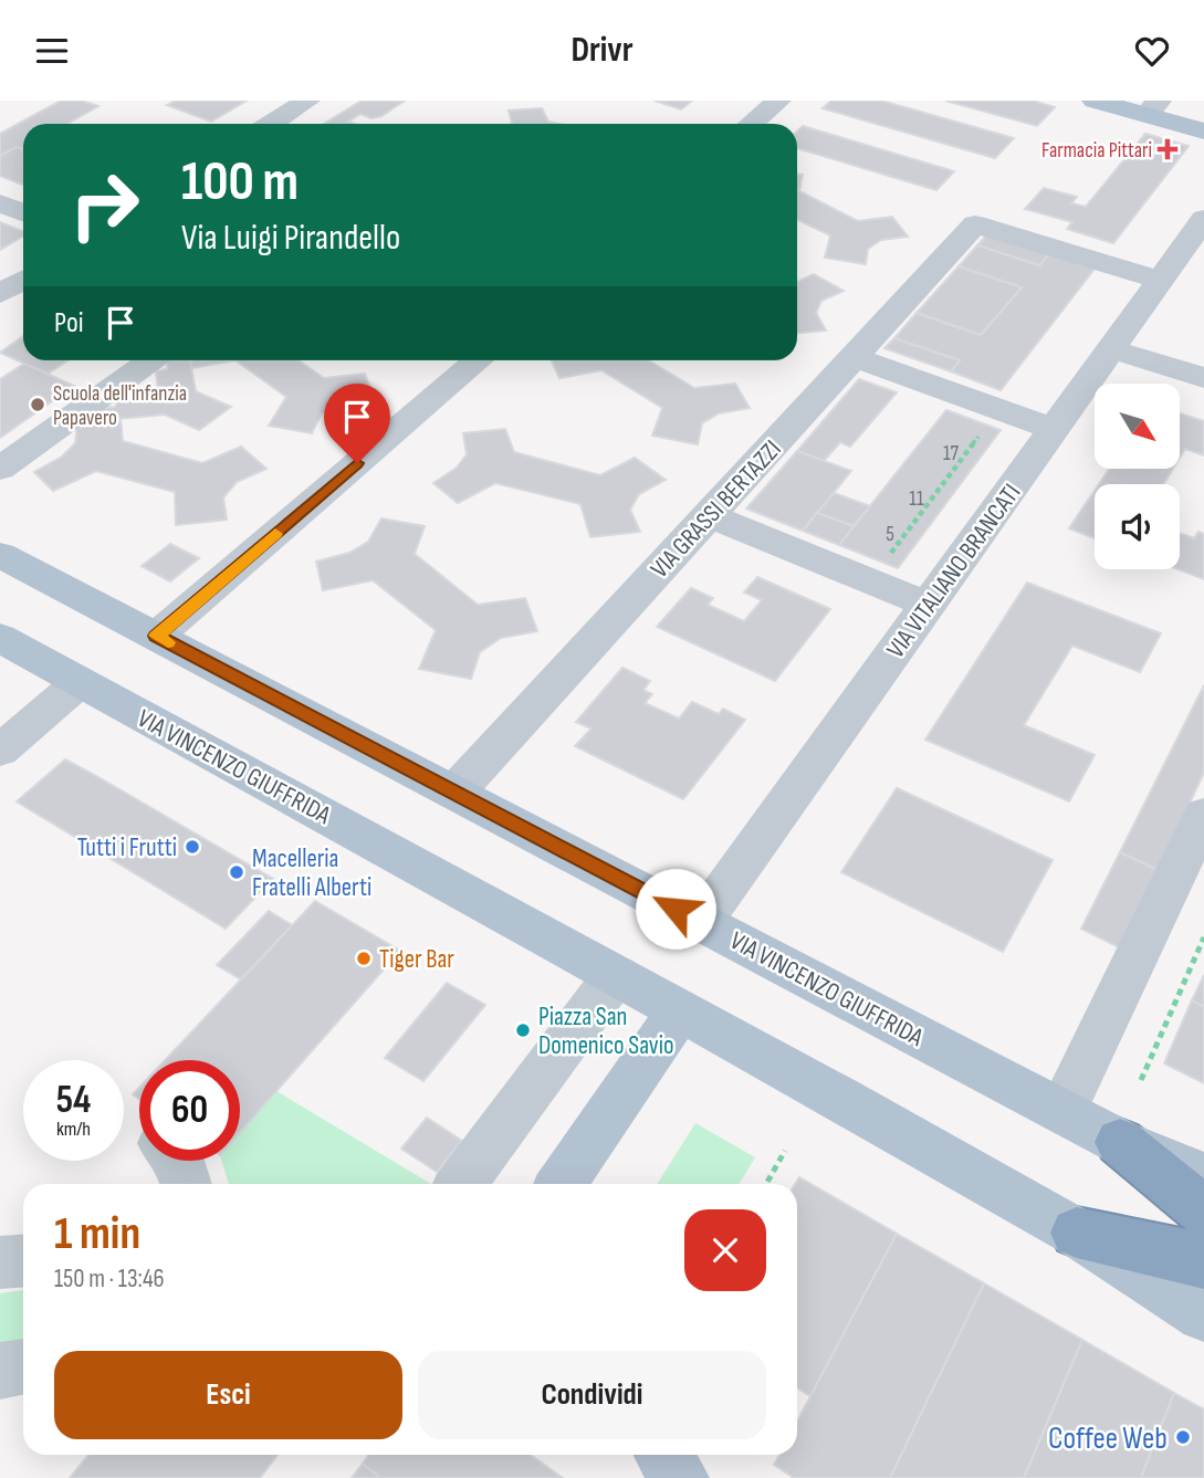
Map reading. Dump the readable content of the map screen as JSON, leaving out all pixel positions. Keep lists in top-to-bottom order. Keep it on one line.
{"streets":{"main road":["VIA VINCENZO GIUFFRIDA"],"street":["VIA GRASSI BERTAZZI","VIA VITALIANO BRANCATI"]},"crossings":[["VIA GRASSI BERTAZZI","VIA VITALIANO BRANCATI"],["VIA GRASSI BERTAZZI","VIA VINCENZO GIUFFRIDA"],["VIA VITALIANO BRANCATI","VIA VINCENZO GIUFFRIDA"]],"places":{"health":["Farmacia Pittari"],"other":["Scuola dell'infanzia Papavero","Tutti i Frutti","Macelleria Fratelli Alberti","Tiger Bar","Piazza San Domenico Savio","Coffee Web"]},"house_numbers":["17","11","5"],"north":"bottom right","page":{"header":"Drivr","turn":["100 m","Via Luigi Pirandello"],"then":"Poi","speed":"54 km/h","limit":"60","heading":["1 min","150 m · 13:46"],"buttons":["Esci","Condividi"]}}
